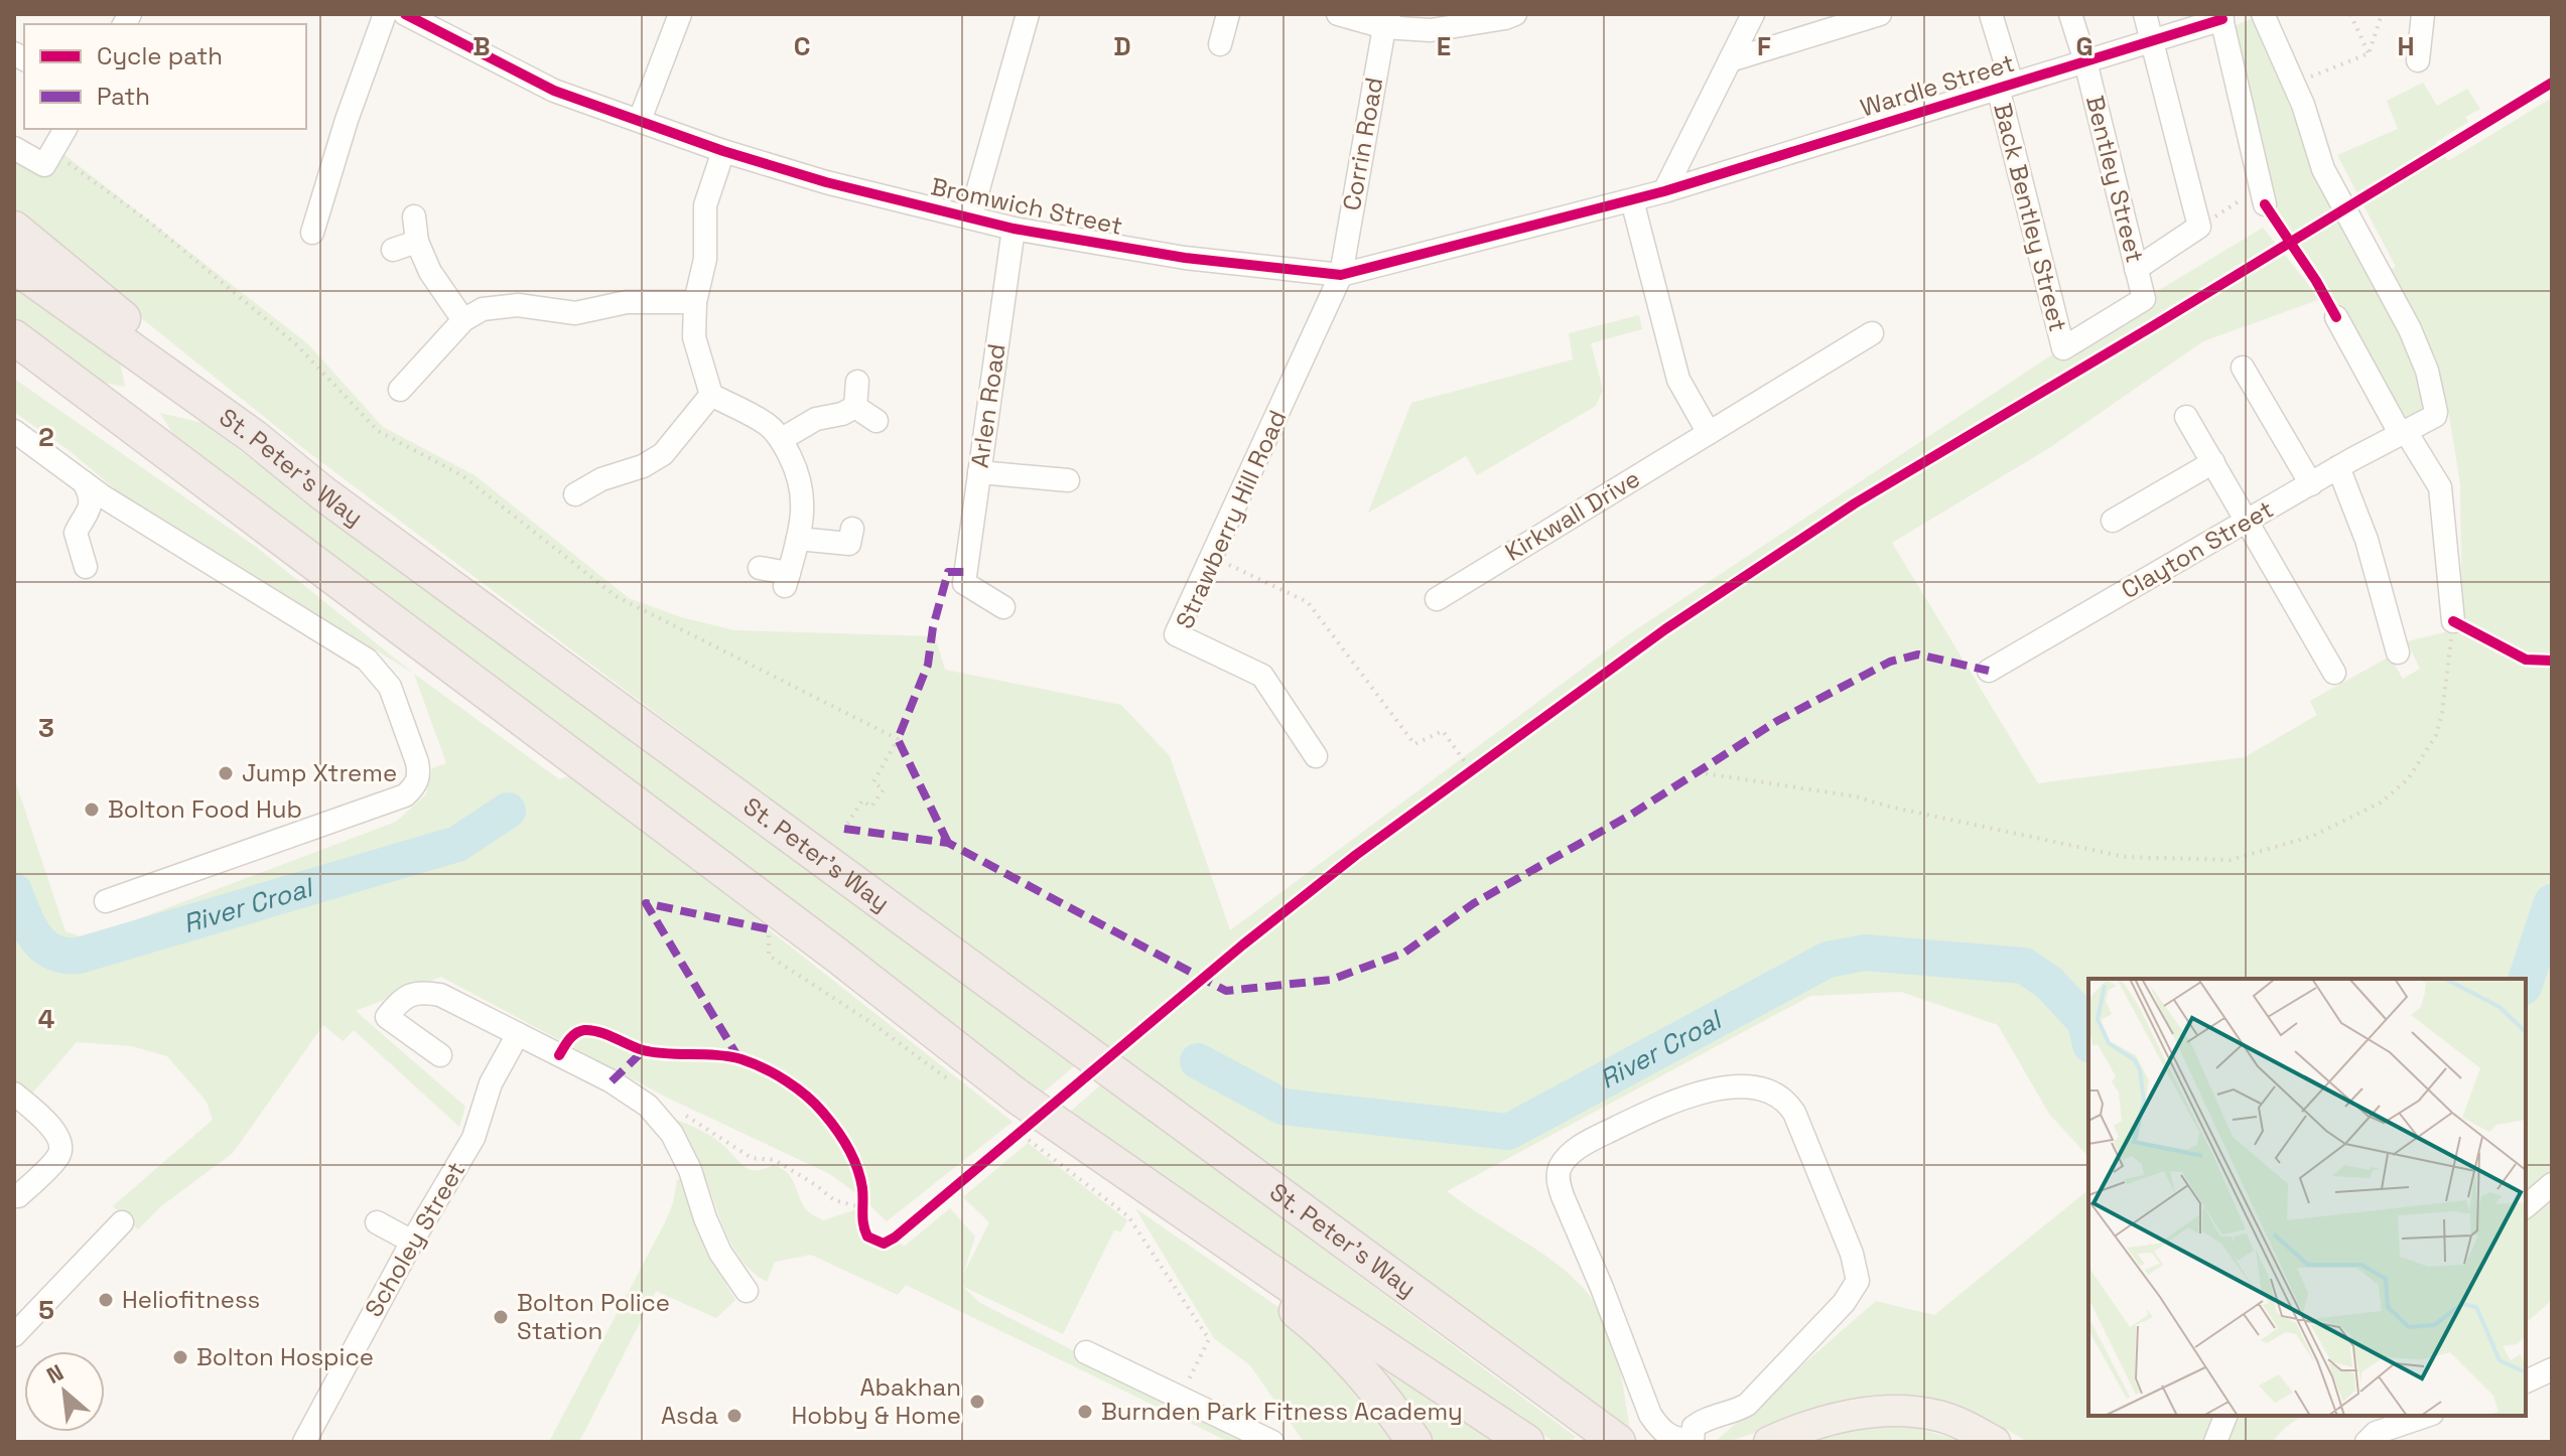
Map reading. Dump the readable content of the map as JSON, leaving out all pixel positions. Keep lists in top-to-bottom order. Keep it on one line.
{"streets":{"highway":["St. Peter's Way"],"street":["Wardle Street","Corrin Road","Bentley Street","Bromwich Street","Back Bentley Street","Arlen Road","Kirkwall Drive","Strawberry Hill Road","Clayton Street","Scholey Street"]},"crossings":[["Wardle Street","Bentley Street"],["Wardle Street","Bromwich Street"],["Wardle Street","Back Bentley Street"],["Corrin Road","Bromwich Street"],["Corrin Road","Strawberry Hill Road"],["Bentley Street","Back Bentley Street"],["Bromwich Street","Arlen Road"],["Bromwich Street","Strawberry Hill Road"]],"water":["River Croal"],"places":["Jump Xtreme","Bolton Food Hub","Heliofitness","Bolton Police Station","Bolton Hospice","Abakhan Hobby & Home","Burnden Park Fitness Academy","Asda"],"legend":["Cycle path","Path"],"north":"top left","grid":{"columns":["B","C","D","E","F","G","H"],"rows":["2","3","4","5"]}}
